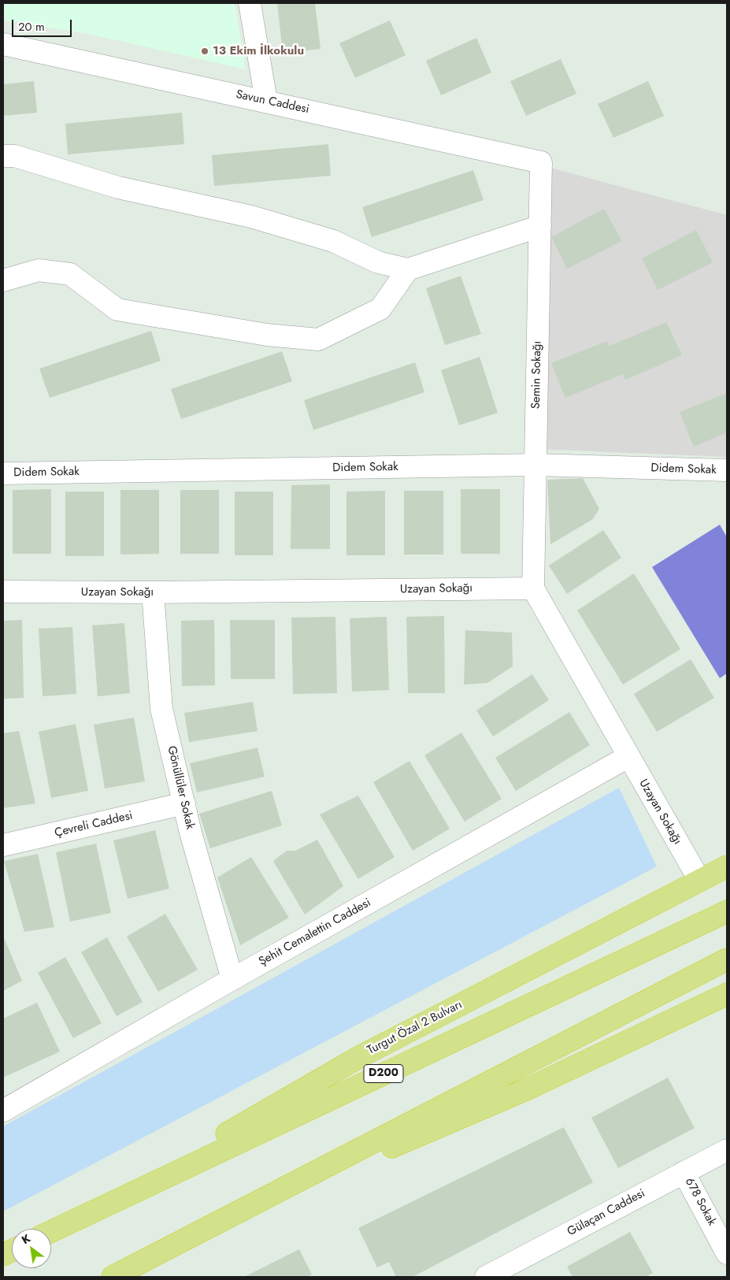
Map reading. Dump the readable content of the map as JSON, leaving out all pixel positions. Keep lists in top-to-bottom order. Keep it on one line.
{"streets":{"highway":["Turgut Özal 2 Bulvarı","D200"],"street":["Savun Caddesi","Semin Sokağı","Didem Sokak","Uzayan Sokağı","Gönüllüler Sokak","Çevreli Caddesi","Şehit Cemalettin Caddesi","678 Sokak","Gülaçan Caddesi"]},"crossings":[["Savun Caddesi","Semin Sokağı"],["Semin Sokağı","Didem Sokak"],["Semin Sokağı","Uzayan Sokağı"],["Uzayan Sokağı","Gönüllüler Sokak"],["Uzayan Sokağı","Şehit Cemalettin Caddesi"],["Uzayan Sokağı","Turgut Özal 2 Bulvarı"],["Gönüllüler Sokak","Çevreli Caddesi"],["Gönüllüler Sokak","Şehit Cemalettin Caddesi"],["678 Sokak","Gülaçan Caddesi"]],"places":["13 Ekim İlkokulu"],"scale_bar":"20 m","north":"top left"}
